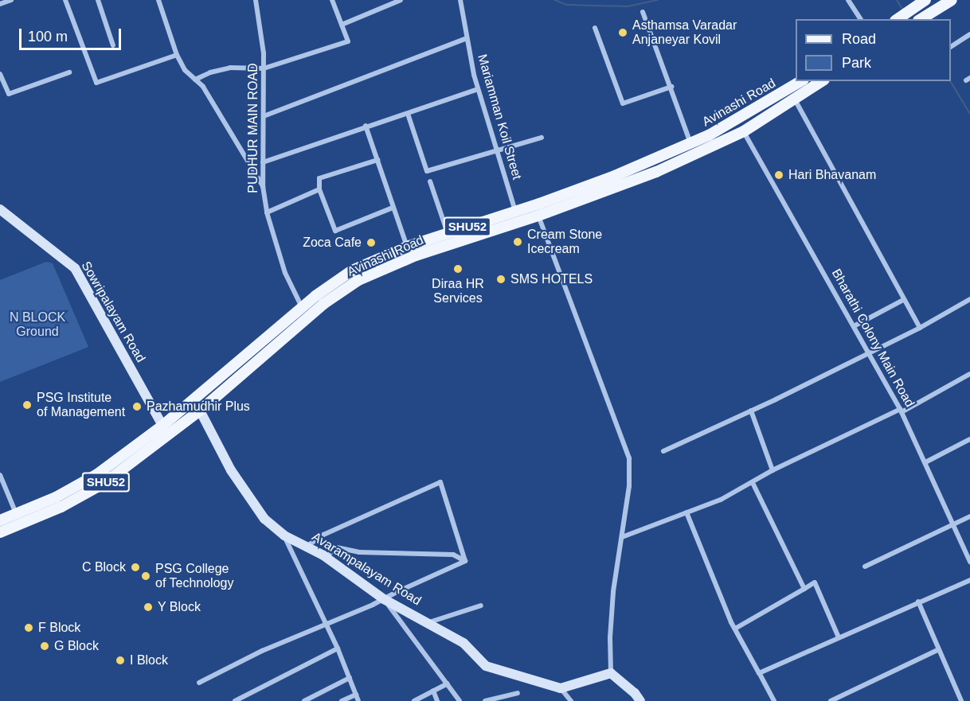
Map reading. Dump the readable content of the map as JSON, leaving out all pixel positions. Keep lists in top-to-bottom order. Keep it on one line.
{"streets":{"main road":["Avinashi Road","SHU52"],"street":["Mariamman Koil Street","PUDHUR MAIN ROAD","Sowripalayam Road","Bharathi Colony Main Road","Avarampalayam Road"]},"crossings":[["Avinashi Road","Mariamman Koil Street"],["Avinashi Road","PUDHUR MAIN ROAD"],["Avinashi Road","SHU52"],["Avinashi Road","Sowripalayam Road"],["Avinashi Road","Bharathi Colony Main Road"],["Avinashi Road","Avarampalayam Road"],["SHU52","Sowripalayam Road"]],"parks":["N BLOCK Ground"],"places":["Asthamsa Varadar Anjaneyar Kovil","Hari Bhavanam","Cream Stone Icecream","Zoca Cafe","Diraa HR Services","SMS HOTELS","PSG Institute of Management","Pazhamudhir Plus","C Block","PSG College of Technology","Y Block","F Block","G Block","I Block"],"legend":["Road","Park"],"scale_bar":"100 m"}
